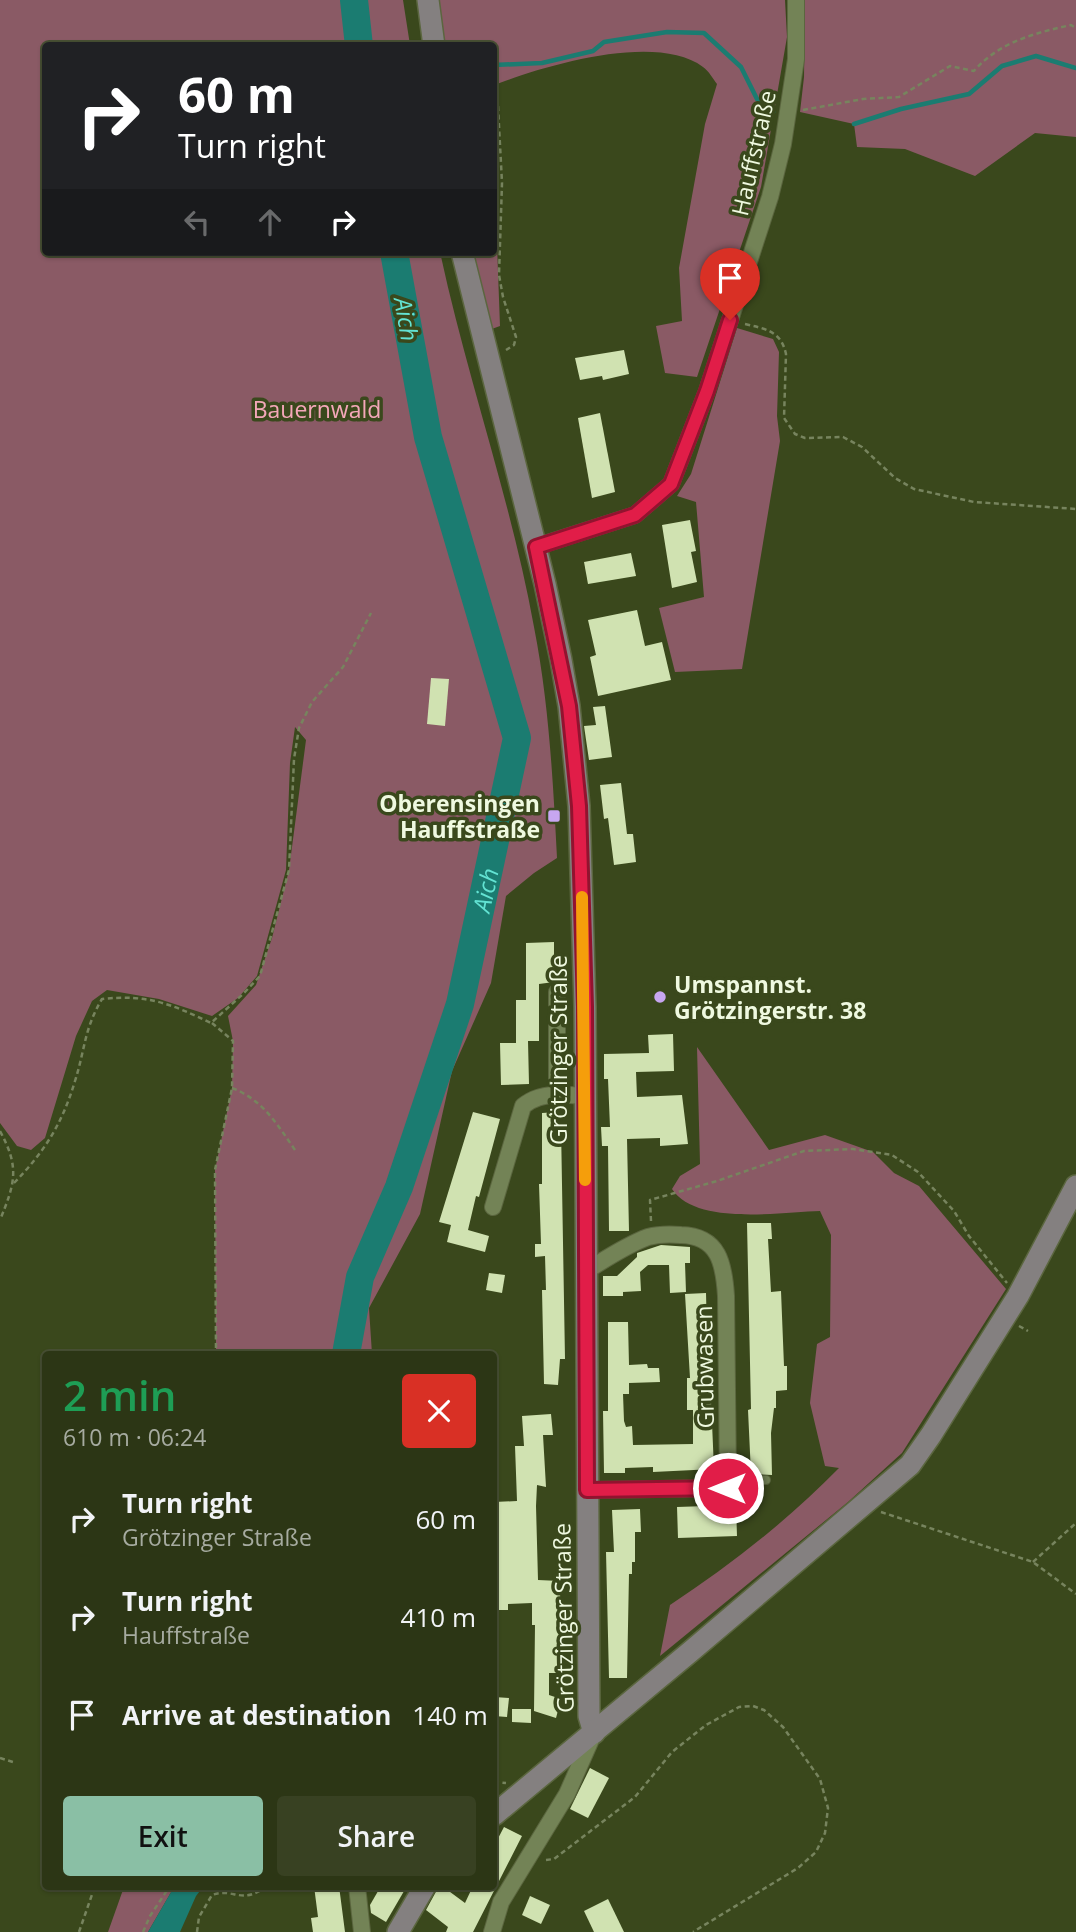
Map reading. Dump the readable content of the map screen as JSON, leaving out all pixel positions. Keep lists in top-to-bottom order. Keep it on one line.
{"streets":{"main road":["Grötzinger Straße"],"street":["Hauffstraße","Grubwasen"]},"crossings":[["Hauffstraße","Grötzinger Straße"],["Grötzinger Straße","Grubwasen"]],"water":["Aich"],"parks":["Bauernwald"],"places":{"transit":["Oberensingen Hauffstraße"],"other":["Umspannst. Grötzingerstr. 38"]},"page":{"turn":["60 m","Turn right"],"heading":["2 min","610 m · 06:24"],"list":[{"name":"Turn right","note":"Grötzinger Straße","value":"60 m"},{"name":"Turn right","note":"Hauffstraße","value":"410 m"},{"name":"Arrive at destination","value":"140 m"}],"buttons":["Exit","Share"]}}
